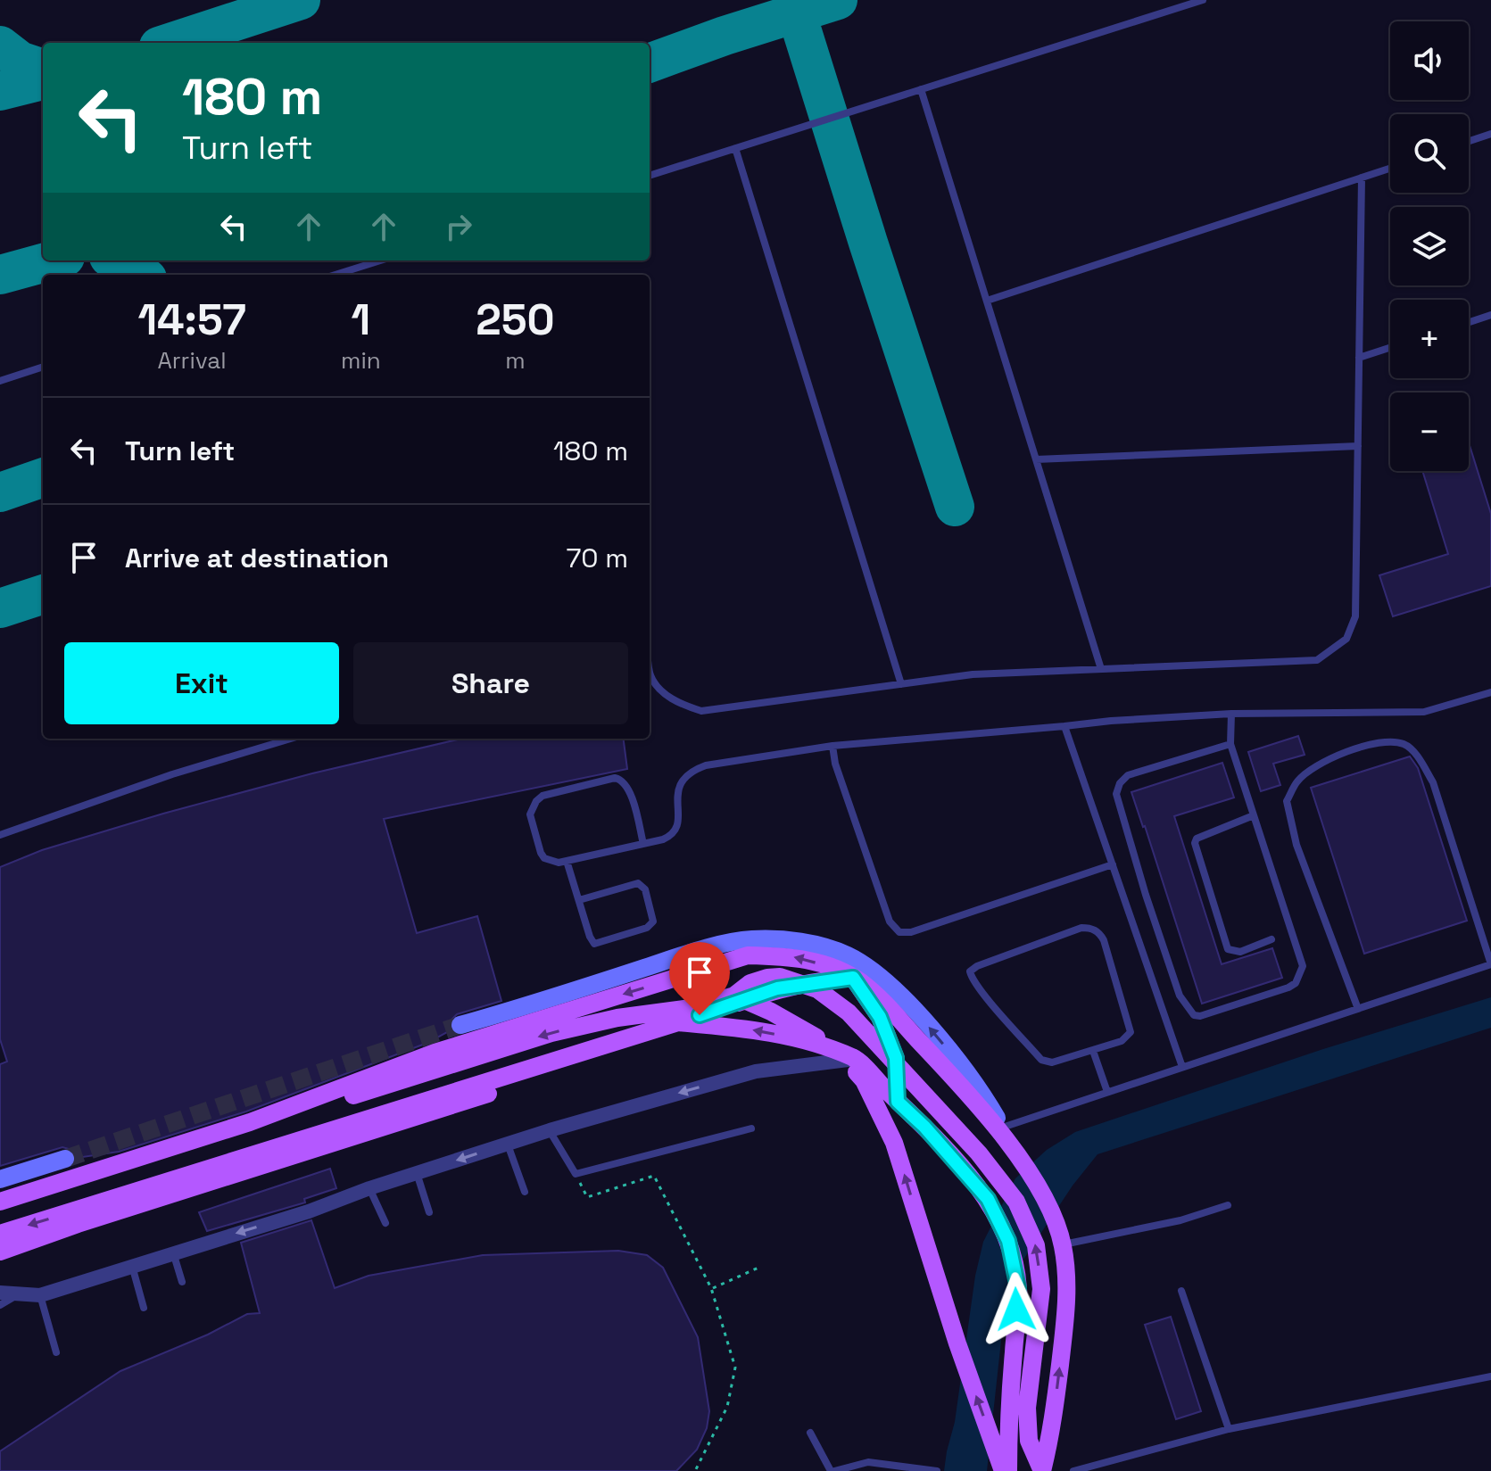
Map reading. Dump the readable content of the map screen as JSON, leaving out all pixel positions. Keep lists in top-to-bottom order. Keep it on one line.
{"page":{"map_buttons":["+","−"],"turn":["180 m","Turn left"],"eta":["14:57","Arrival","1","min","250","m"],"list":[{"name":"Turn left","value":"180 m"},{"name":"Arrive at destination","value":"70 m"}],"buttons":["Exit","Share"]}}
